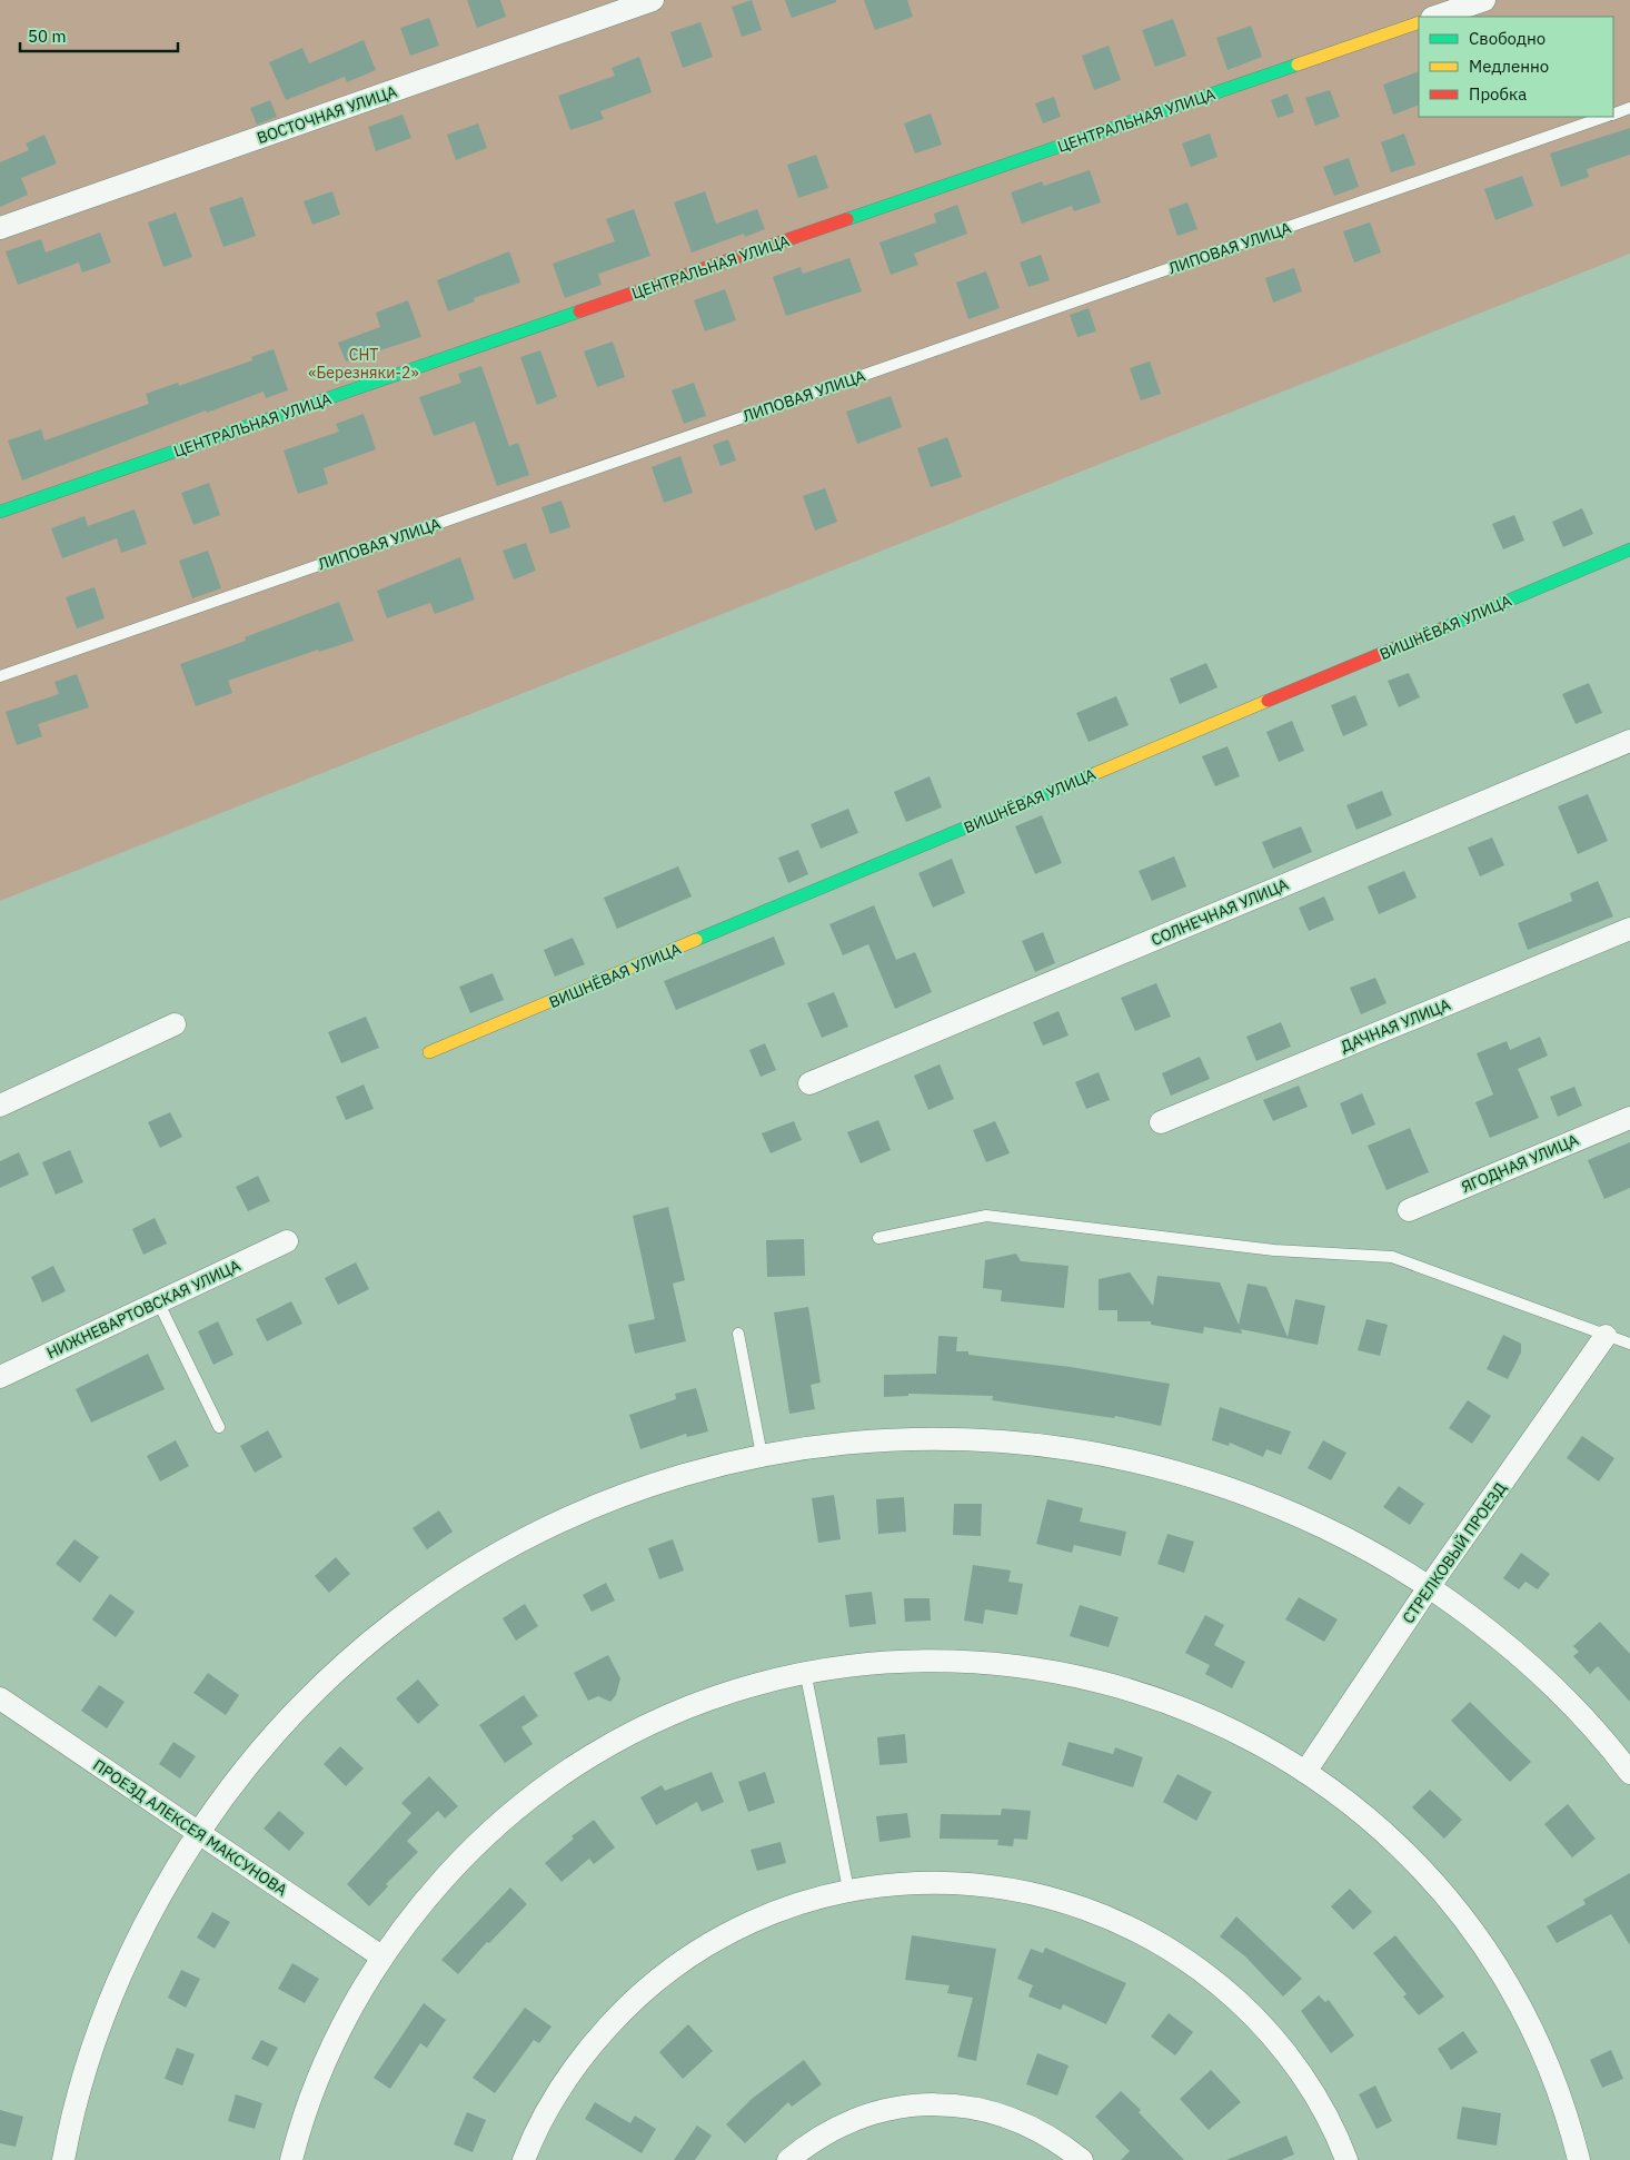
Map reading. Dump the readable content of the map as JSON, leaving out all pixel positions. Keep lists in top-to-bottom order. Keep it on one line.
{"streets":{"street":["ВОСТОЧНАЯ УЛИЦА","ЦЕНТРАЛЬНАЯ УЛИЦА","ВИШНЁВАЯ УЛИЦА","СОЛНЕЧНАЯ УЛИЦА","ДАЧНАЯ УЛИЦА","ЯГОДНАЯ УЛИЦА","НИЖНЕВАРТОВСКАЯ УЛИЦА","СТРЕЛКОВЫЙ ПРОЕЗД","ПРОЕЗД АЛЕКСЕЯ МАКСУНОВА"],"lane":["ЛИПОВАЯ УЛИЦА"]},"parks":["СНТ «Березняки-2»"],"legend":["Свободно","Медленно","Пробка"],"scale_bar":"50 m"}
